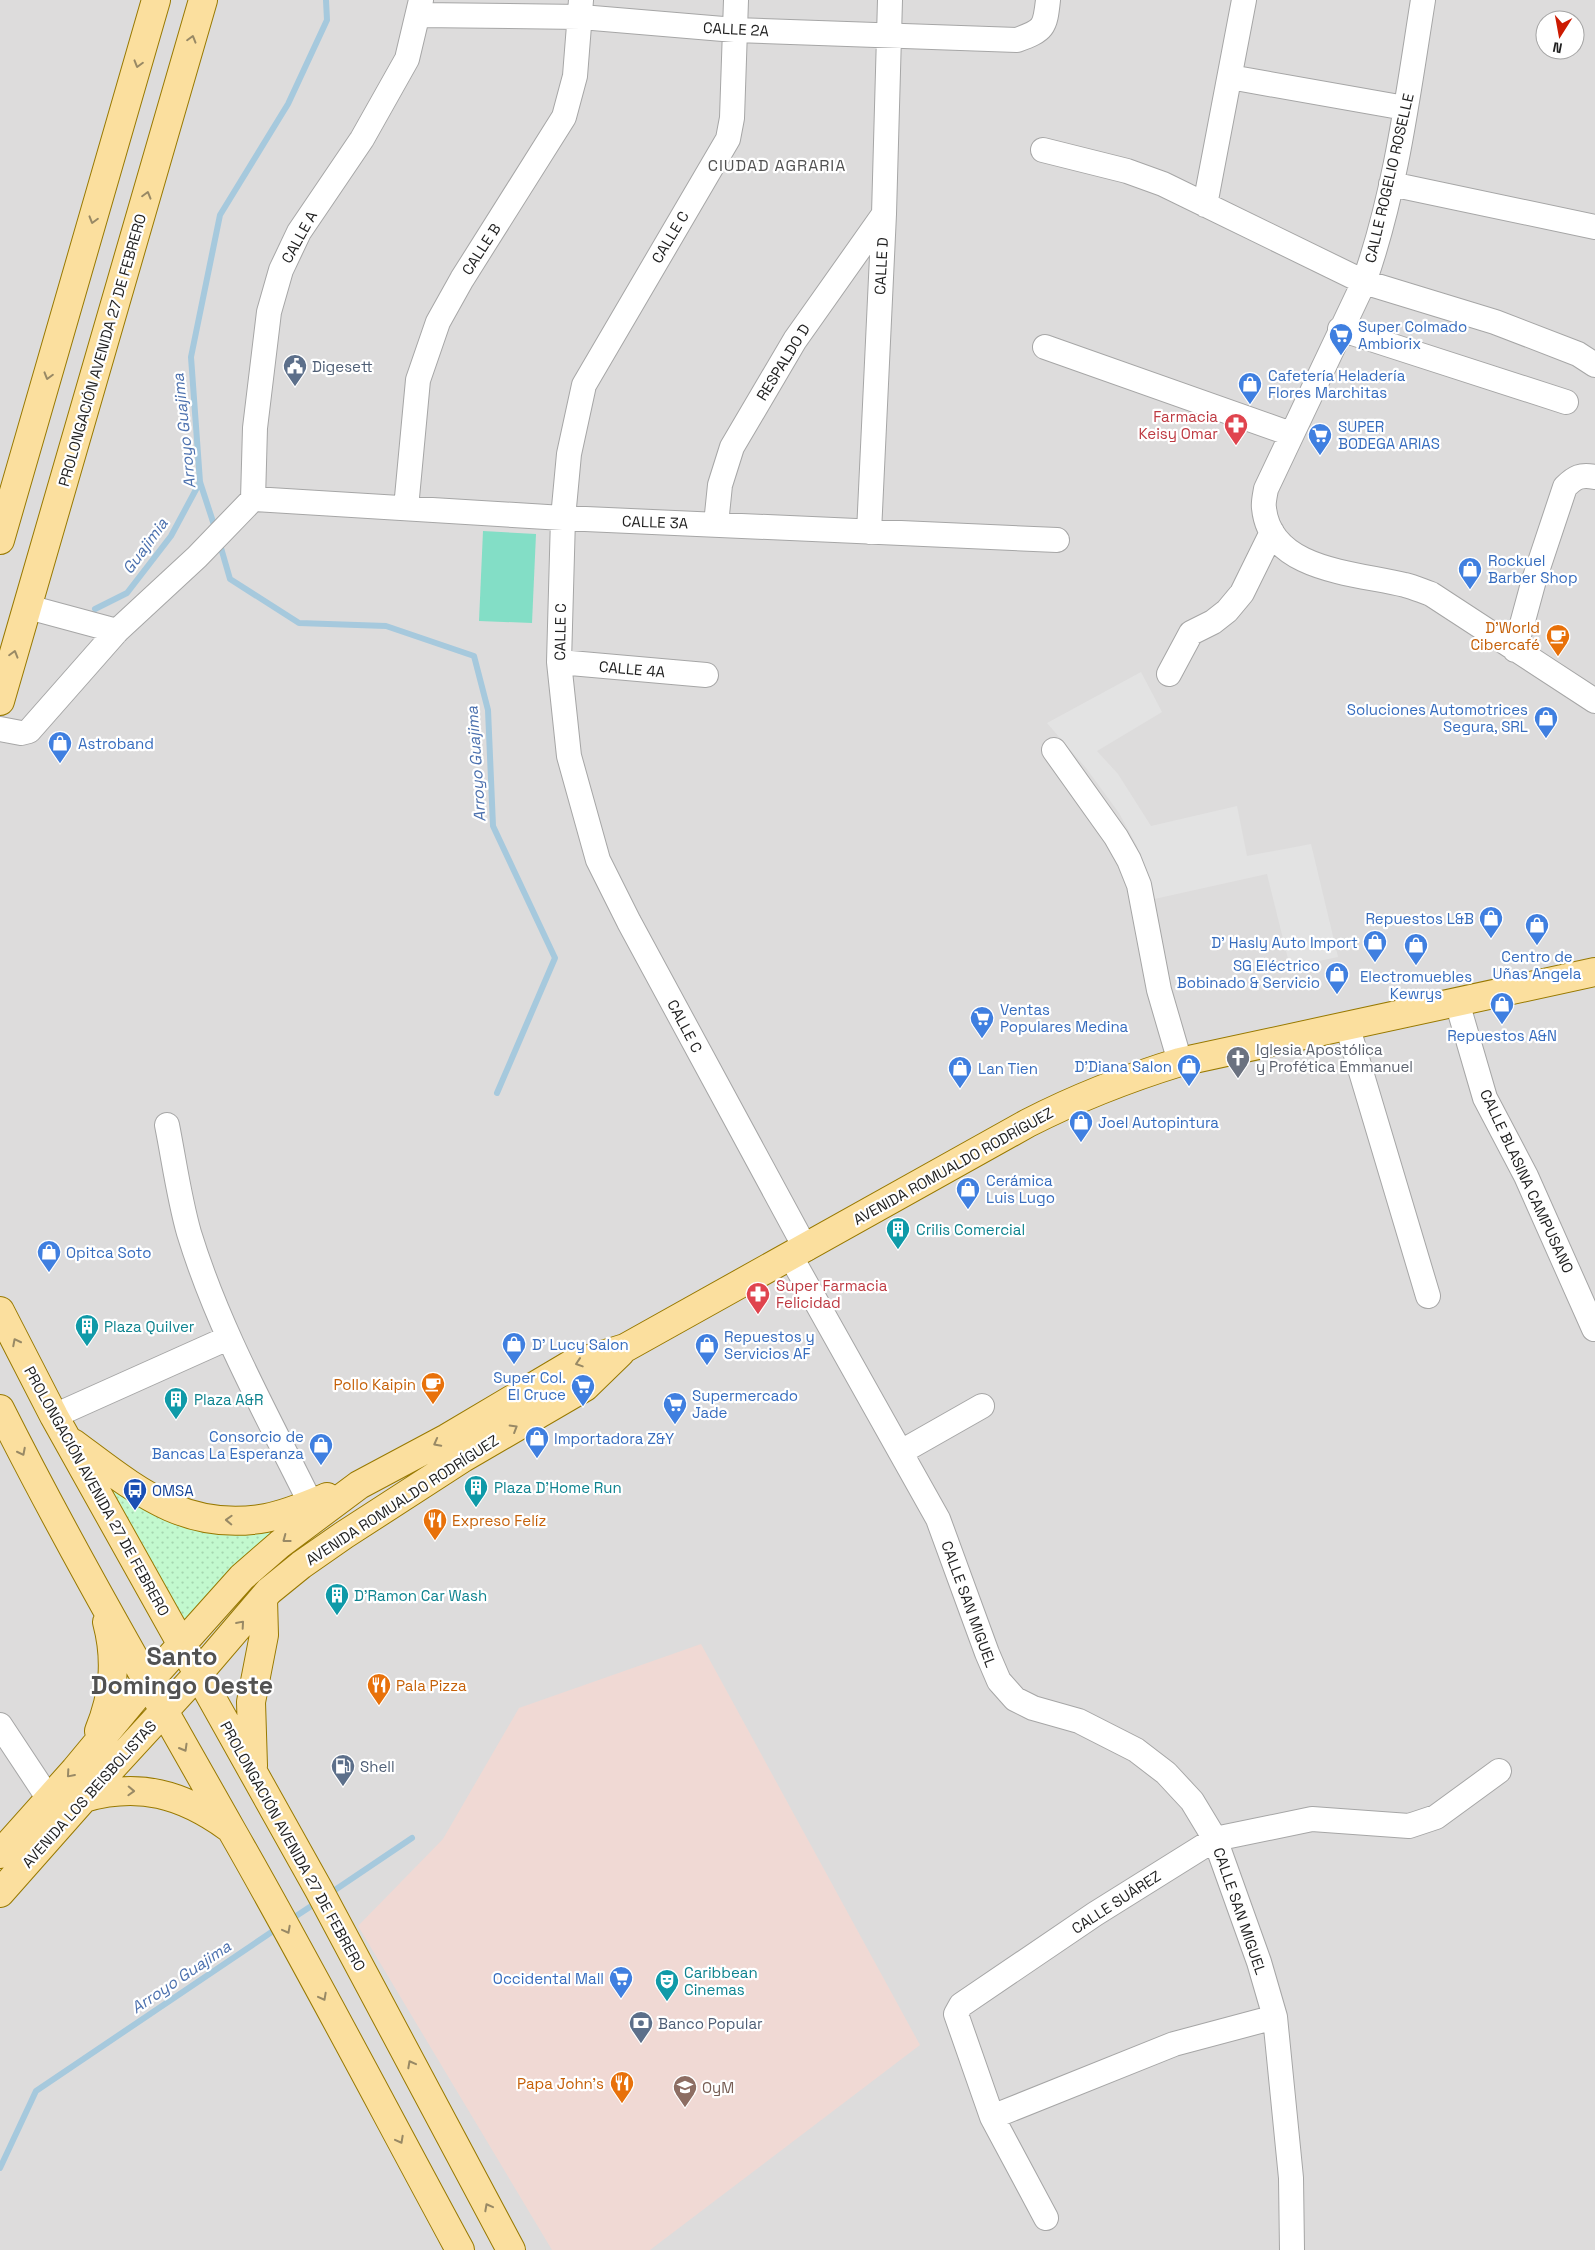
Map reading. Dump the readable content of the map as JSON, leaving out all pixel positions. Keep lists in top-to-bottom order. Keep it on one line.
{"streets":{"main road":["PROLONGACIÓN AVENIDA 27 DE FEBRERO","AVENIDA ROMUALDO RODRÍGUEZ","AVENIDA LOS BEISBOLISTAS"],"street":["CALLE 2A","CALLE ROGELIO ROSELLE","CALLE A","CALLE C","CALLE B","CALLE D","RESPALDO D","CALLE 3A","CALLE 4A","CALLE BLASINA CAMPUSANO","CALLE SAN MIGUEL","CALLE SUÁREZ"]},"crossings":[["CALLE 2A","CALLE A"],["CALLE 2A","CALLE C"],["CALLE 2A","CALLE B"],["CALLE 2A","CALLE D"],["CALLE A","CALLE 3A"],["CALLE C","CALLE 3A"],["CALLE C","CALLE 4A"],["CALLE C","AVENIDA ROMUALDO RODRÍGUEZ"],["CALLE C","CALLE SAN MIGUEL"],["CALLE B","CALLE 3A"],["CALLE D","RESPALDO D"],["CALLE D","CALLE 3A"],["PROLONGACIÓN AVENIDA 27 DE FEBRERO","AVENIDA ROMUALDO RODRÍGUEZ"],["PROLONGACIÓN AVENIDA 27 DE FEBRERO","AVENIDA LOS BEISBOLISTAS"],["RESPALDO D","CALLE 3A"],["AVENIDA ROMUALDO RODRÍGUEZ","CALLE BLASINA CAMPUSANO"],["AVENIDA ROMUALDO RODRÍGUEZ","CALLE SAN MIGUEL"],["AVENIDA ROMUALDO RODRÍGUEZ","AVENIDA LOS BEISBOLISTAS"],["CALLE SAN MIGUEL","CALLE SUÁREZ"]],"districts":["CIUDAD AGRARIA","Santo Domingo Oeste"],"water":["Arroyo Guajima","Guajimia"],"places":{"supermarket":["Super Colmado Ambiorix","SUPER BODEGA ARIAS","Ventas Populares Medina","Super Col. El Cruce","Supermercado Jade","Occidental Mall"],"public building":["Digesett"],"shop":["Cafetería Heladería Flores Marchitas","Rockuel Barber Shop","Soluciones Automotrices Segura, SRL","Astroband","Repuestos L&B","Centro de Uñas Angela","D' Hasly Auto Import","Electromuebles Kewrys","SG Eléctrico Bobinado & Servicio","Repuestos A&N","D'Diana Salon","Lan Tien","Joel Autopintura","Cerámica Luis Lugo","Opitca Soto","D' Lucy Salon","Repuestos y Servicios AF","Importadora Z&Y","Consorcio de Bancas La Esperanza"],"pharmacy":["Farmacia Keisy Omar","Super Farmacia Felicidad"],"cafe":["D'World Cibercafé","Pollo Kaipin"],"church":["Iglesia Apostólica y Profética Emmanuel"],"building":["Crilis Comercial","Plaza Quilver","Plaza A&R","Plaza D'Home Run","D'Ramon Car Wash"],"bus stop":["OMSA"],"restaurant":["Expreso Felíz","Pala Pizza","Papa John's"],"fuel station":["Shell"],"theatre":["Caribbean Cinemas"],"bank":["Banco Popular"],"school or university":["OyM"]},"north":"bottom"}
